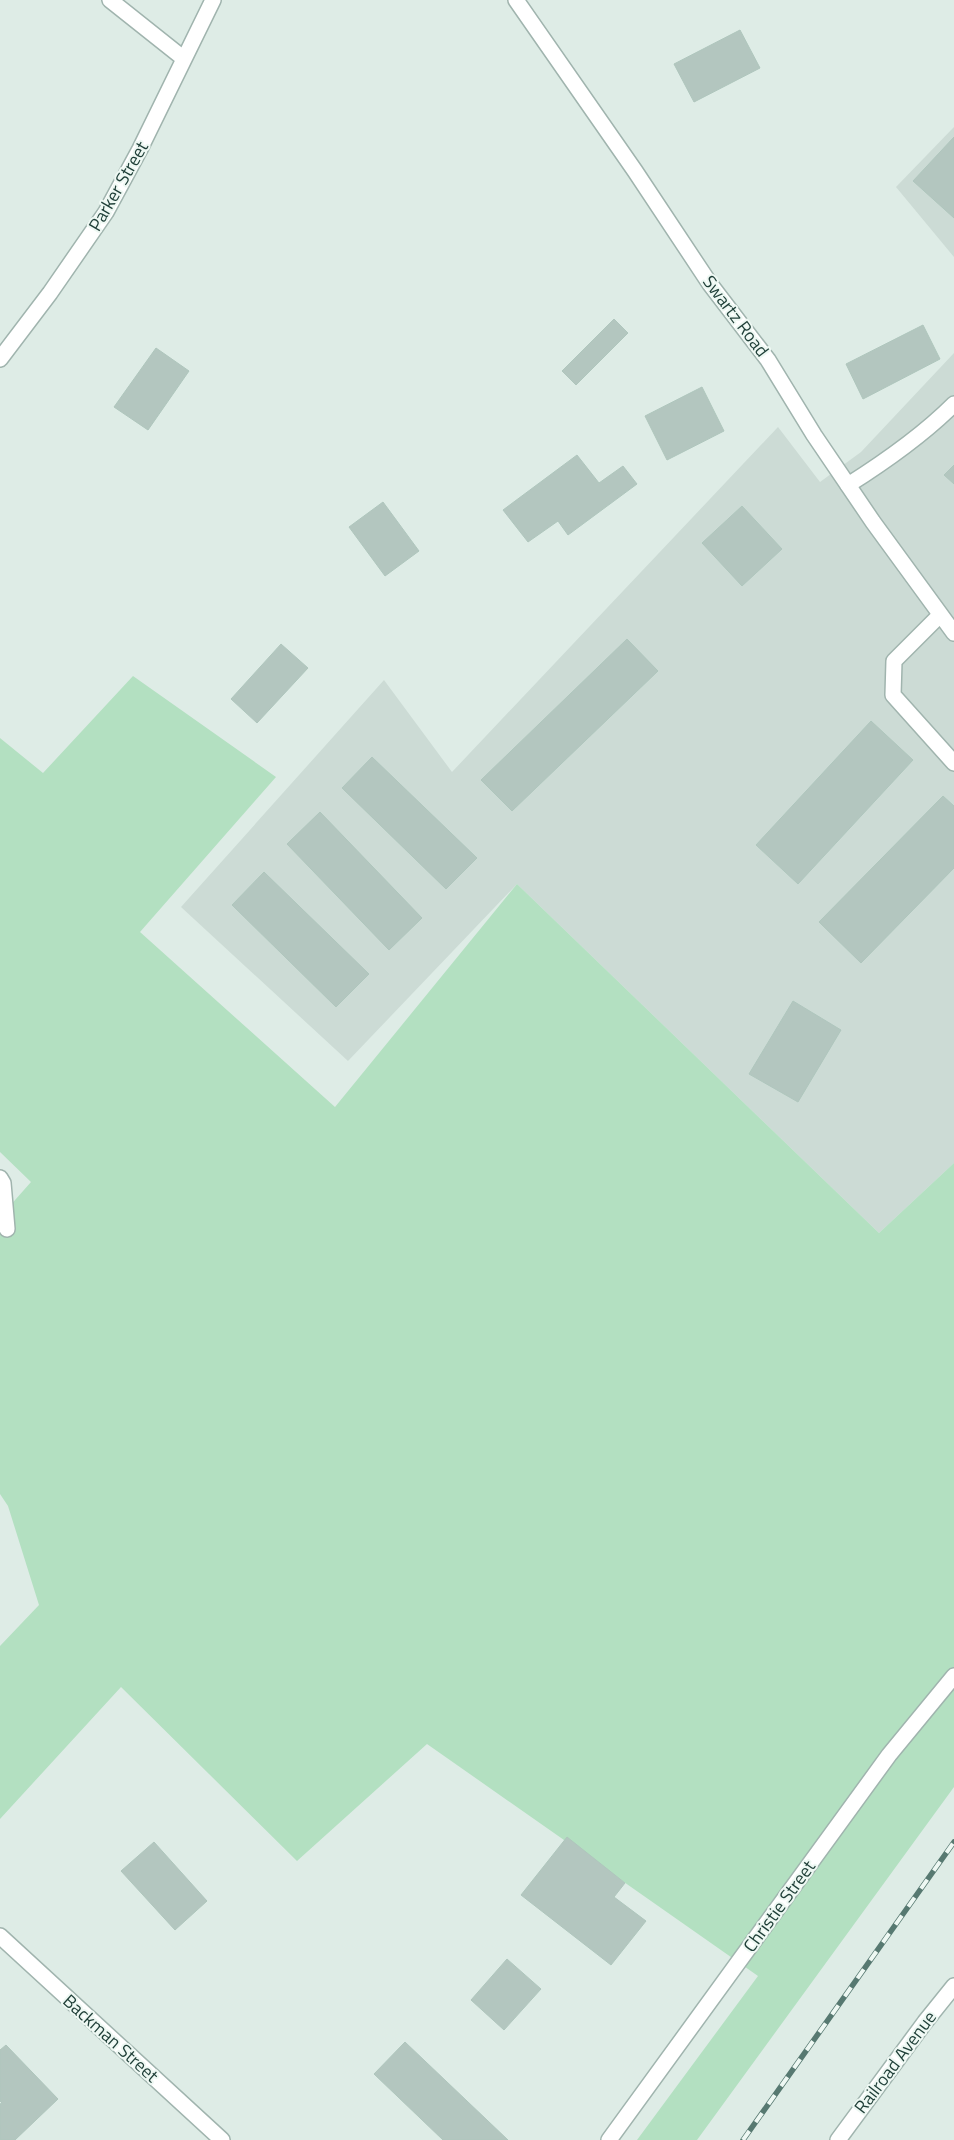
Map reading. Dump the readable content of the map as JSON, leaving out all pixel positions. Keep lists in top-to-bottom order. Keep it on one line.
{"streets":{"street":["Parker Street","Swartz Road","Christie Street","Backman Street","Railroad Avenue"]}}
